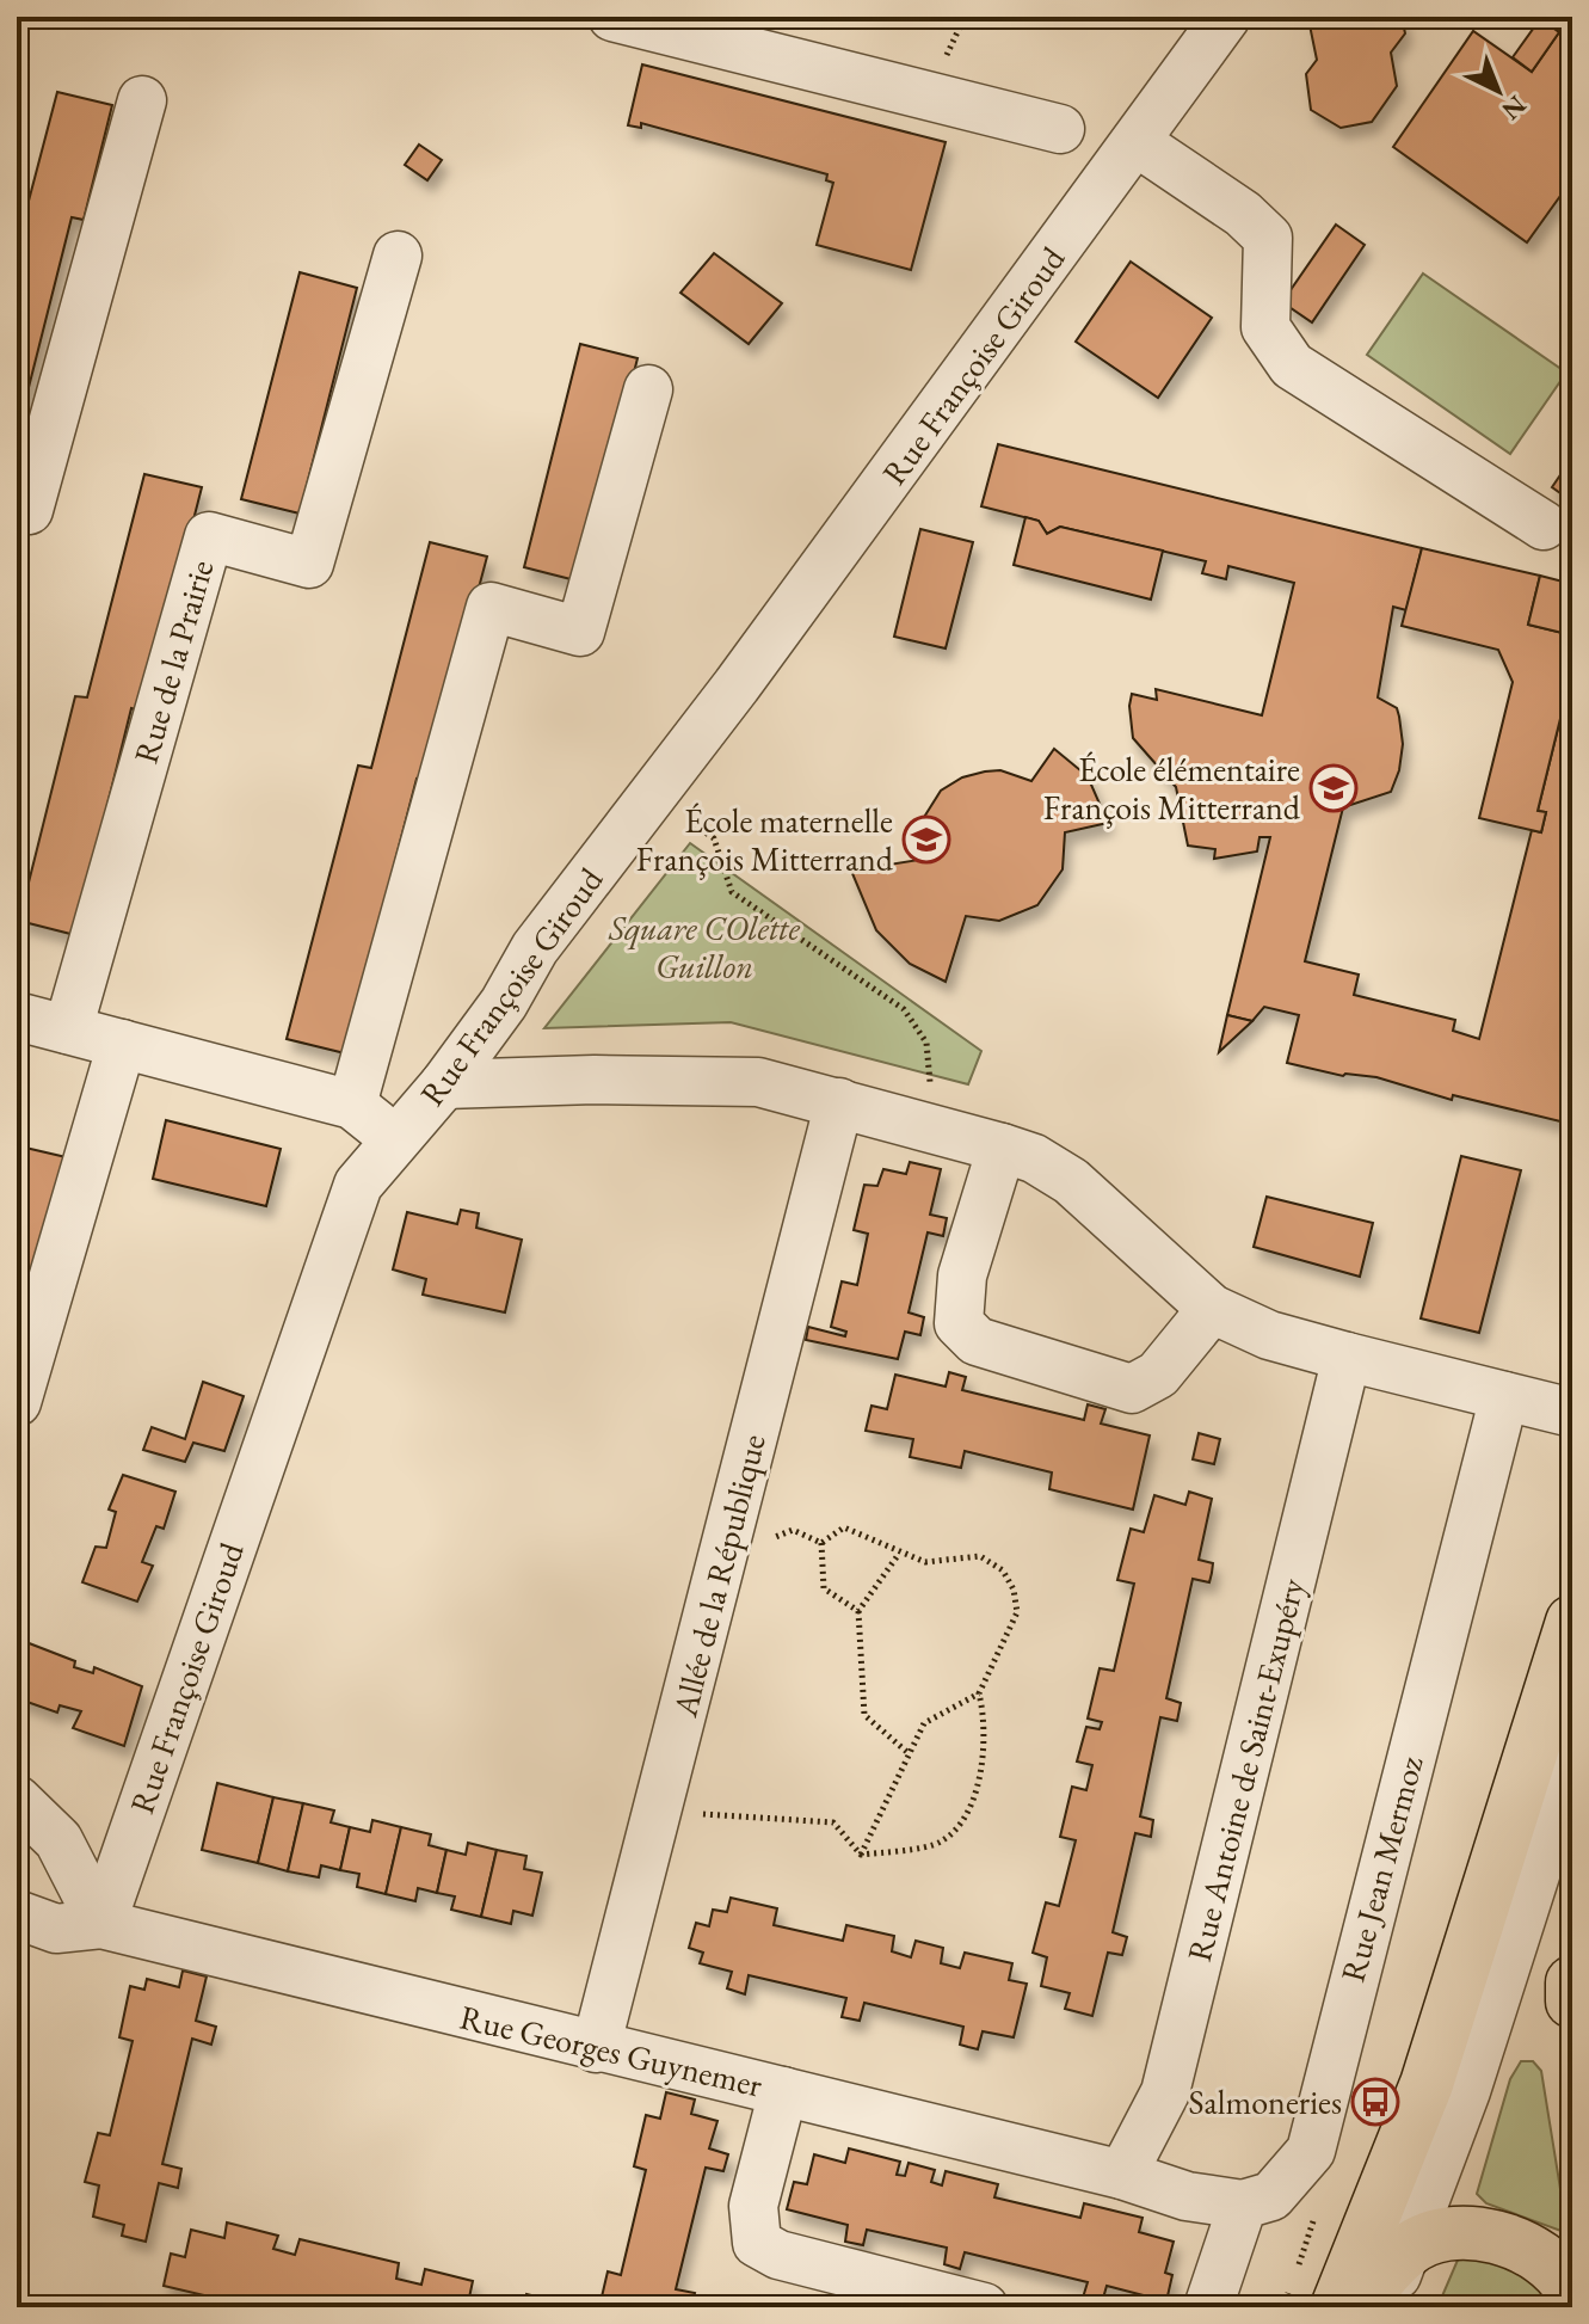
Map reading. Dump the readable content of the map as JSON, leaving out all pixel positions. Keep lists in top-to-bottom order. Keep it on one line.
{"streets":{"street":["Rue Françoise Giroud","Rue de la Prairie","Allée de la République","Rue Antoine de Saint-Exupéry","Rue Jean Mermoz","Rue Georges Guynemer"]},"crossings":[["Rue Françoise Giroud","Rue Georges Guynemer"],["Allée de la République","Rue Georges Guynemer"],["Rue Antoine de Saint-Exupéry","Rue Georges Guynemer"],["Rue Jean Mermoz","Rue Georges Guynemer"]],"parks":["Square COlette Guillon"],"places":{"school or university":["École élémentaire François Mitterrand","École maternelle François Mitterrand"],"bus stop":["Salmoneries"]},"north":"bottom right"}
